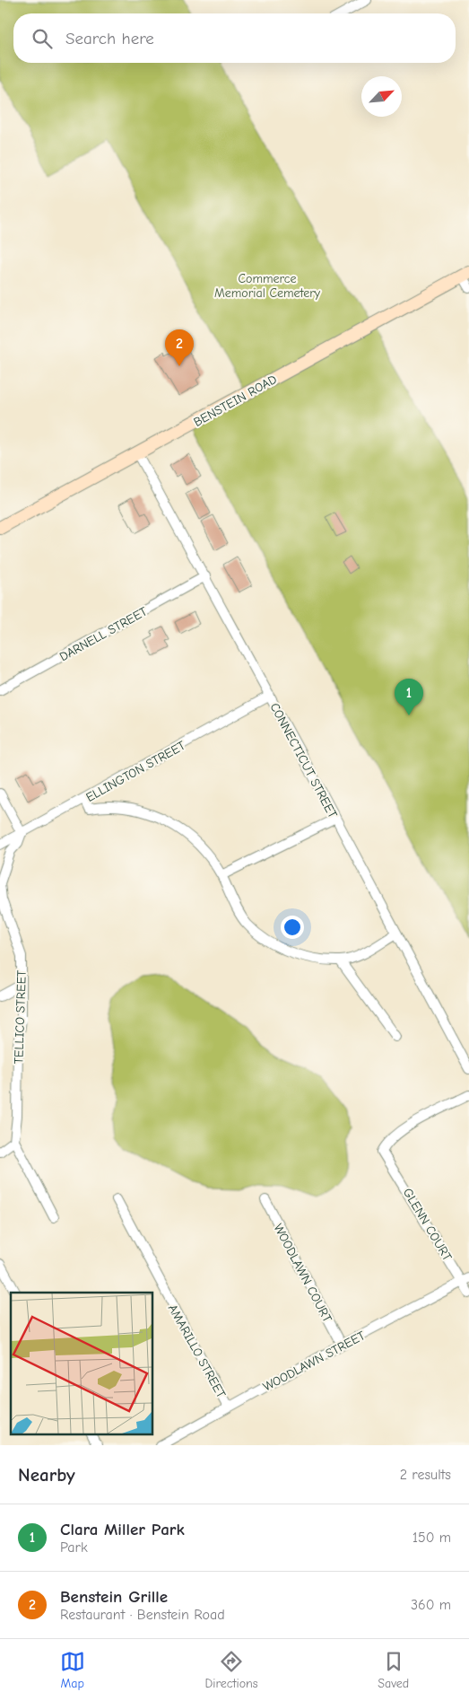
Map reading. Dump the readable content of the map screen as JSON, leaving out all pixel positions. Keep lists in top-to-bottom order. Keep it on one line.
{"streets":{"street":["BENSTEIN ROAD","DARNELL STREET","CONNECTICUT STREET","ELLINGTON STREET","TELLICO STREET","GLENN COURT","WOODLAWN COURT","AMARILLO STREET","WOODLAWN STREET"]},"crossings":[["BENSTEIN ROAD","CONNECTICUT STREET"],["DARNELL STREET","CONNECTICUT STREET"],["CONNECTICUT STREET","ELLINGTON STREET"],["ELLINGTON STREET","TELLICO STREET"],["GLENN COURT","WOODLAWN STREET"],["WOODLAWN COURT","WOODLAWN STREET"],["AMARILLO STREET","WOODLAWN STREET"]],"parks":["Commerce Memorial Cemetery"],"north":"top right","page":{"search":"Search here","pins":["2","1"],"heading":["Nearby","2 results"],"list":[{"mark":"1","name":"Clara Miller Park","note":"Park","value":"150 m"},{"mark":"2","name":"Benstein Grille","note":"Restaurant · Benstein Road","value":"360 m"}],"nav":["Map","Directions","Saved"]}}
